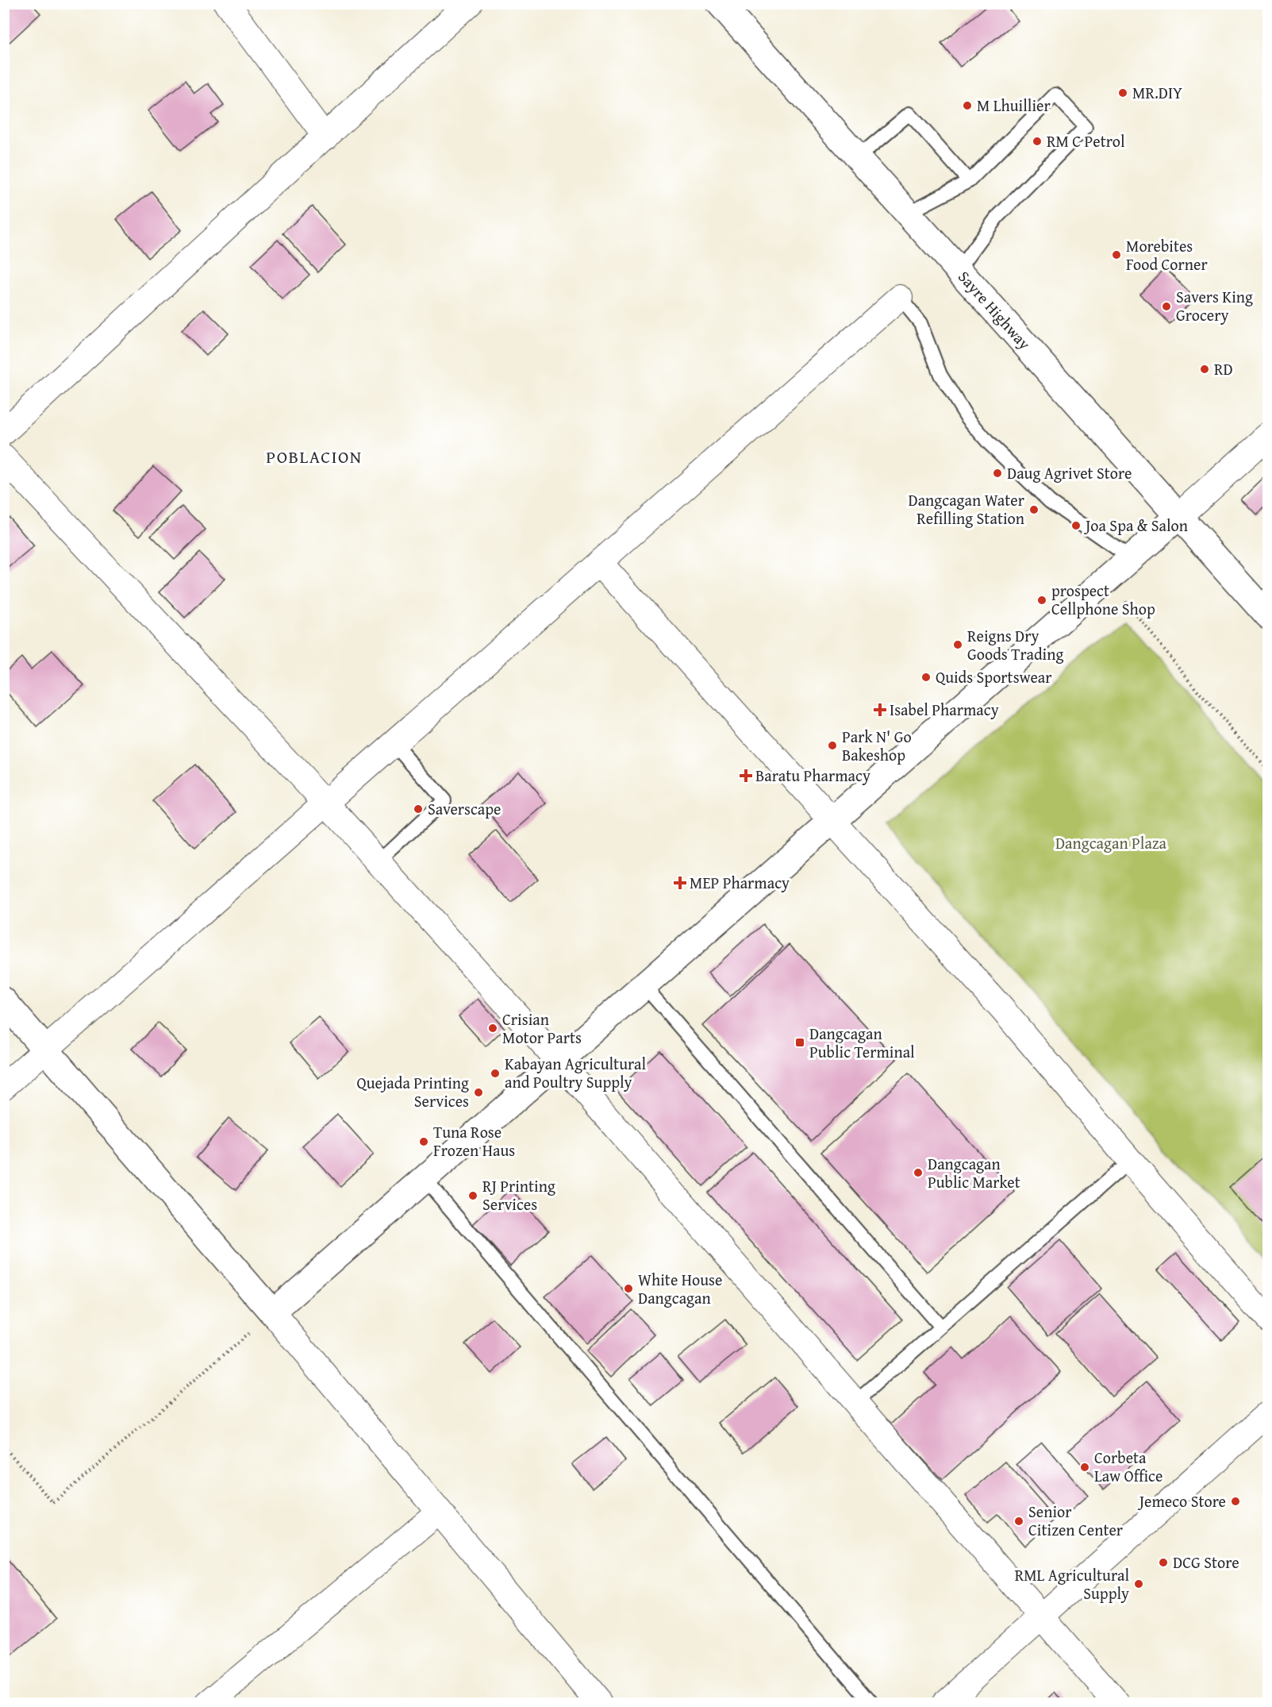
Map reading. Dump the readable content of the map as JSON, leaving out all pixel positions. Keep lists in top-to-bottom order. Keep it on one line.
{"streets":{"main road":["Sayre Highway"]},"districts":["POBLACION"],"parks":["Dangcagan Plaza"],"places":{"other":["MR.DIY","M Lhuillier","RM C Petrol","Morebites Food Corner","Savers King Grocery","RD","Daug Agrivet Store","Dangcagan Water Refilling Station","Joa Spa & Salon","prospect Cellphone Shop","Reigns Dry Goods Trading","Quids Sportswear","Park N' Go Bakeshop","Saverscape","Crisian Motor Parts","Kabayan Agricultural and Poultry Supply","Quejada Printing Services","Tuna Rose Frozen Haus","Dangcagan Public Market","RJ Printing Services","White House Dangcagan","Corbeta Law Office","Jemeco Store","Senior Citizen Center","DCG Store","RML Agricultural Supply"],"health":["Isabel Pharmacy","Baratu Pharmacy","MEP Pharmacy"],"transit":["Dangcagan Public Terminal"]}}
